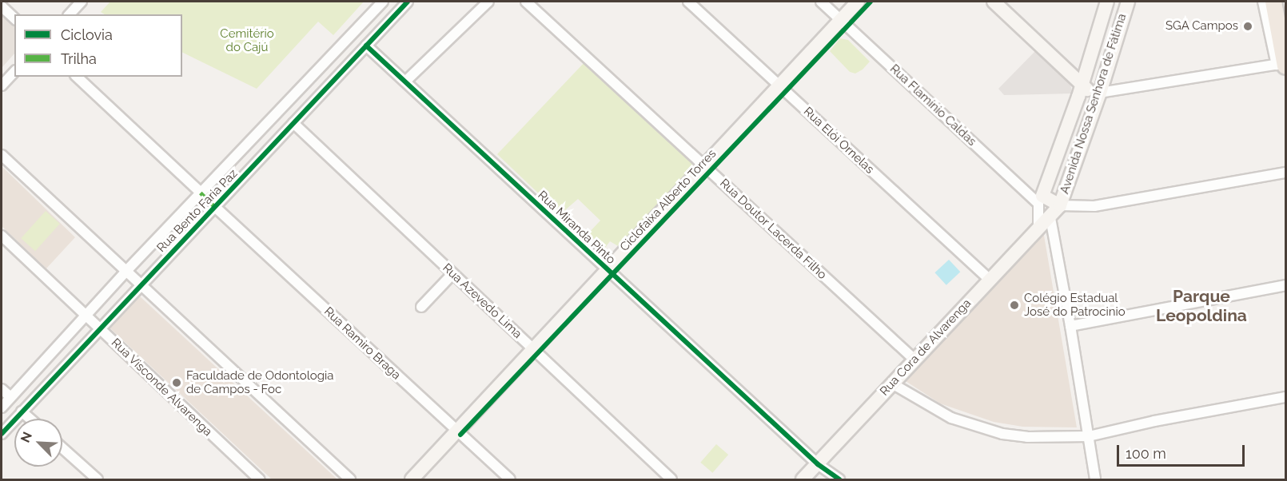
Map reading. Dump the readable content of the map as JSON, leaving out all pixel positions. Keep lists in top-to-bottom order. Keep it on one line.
{"streets":{"main road":["Avenida Nossa Senhora de Fátima","Rua Cora de Alvarenga"],"street":["Rua Flamínio Caldas","Rua Elói Ornelas","Rua Bento Faria Paz","Rua Miranda Pinto","Rua Doutor Lacerda Filho","Rua Azevedo Lima","Rua Ramiro Braga","Rua Visconde Alvarenga"],"cycle path":["Ciclofaixa Alberto Torres"]},"crossings":[["Avenida Nossa Senhora de Fátima","Rua Flamínio Caldas"],["Avenida Nossa Senhora de Fátima","Rua Cora de Alvarenga"],["Rua Elói Ornelas","Rua Cora de Alvarenga"],["Rua Bento Faria Paz","Rua Miranda Pinto"],["Rua Bento Faria Paz","Rua Azevedo Lima"],["Rua Bento Faria Paz","Rua Ramiro Braga"],["Rua Bento Faria Paz","Rua Visconde Alvarenga"],["Rua Miranda Pinto","Rua Cora de Alvarenga"],["Rua Doutor Lacerda Filho","Rua Cora de Alvarenga"]],"districts":["Parque Leopoldina"],"parks":["Cemitério do Cajú"],"places":["SGA Campos","Colégio Estadual José do Patrocinio","Faculdade de Odontologia de Campos - Foc"],"legend":["Ciclovia","Trilha"],"scale_bar":"100 m","north":"top left"}
